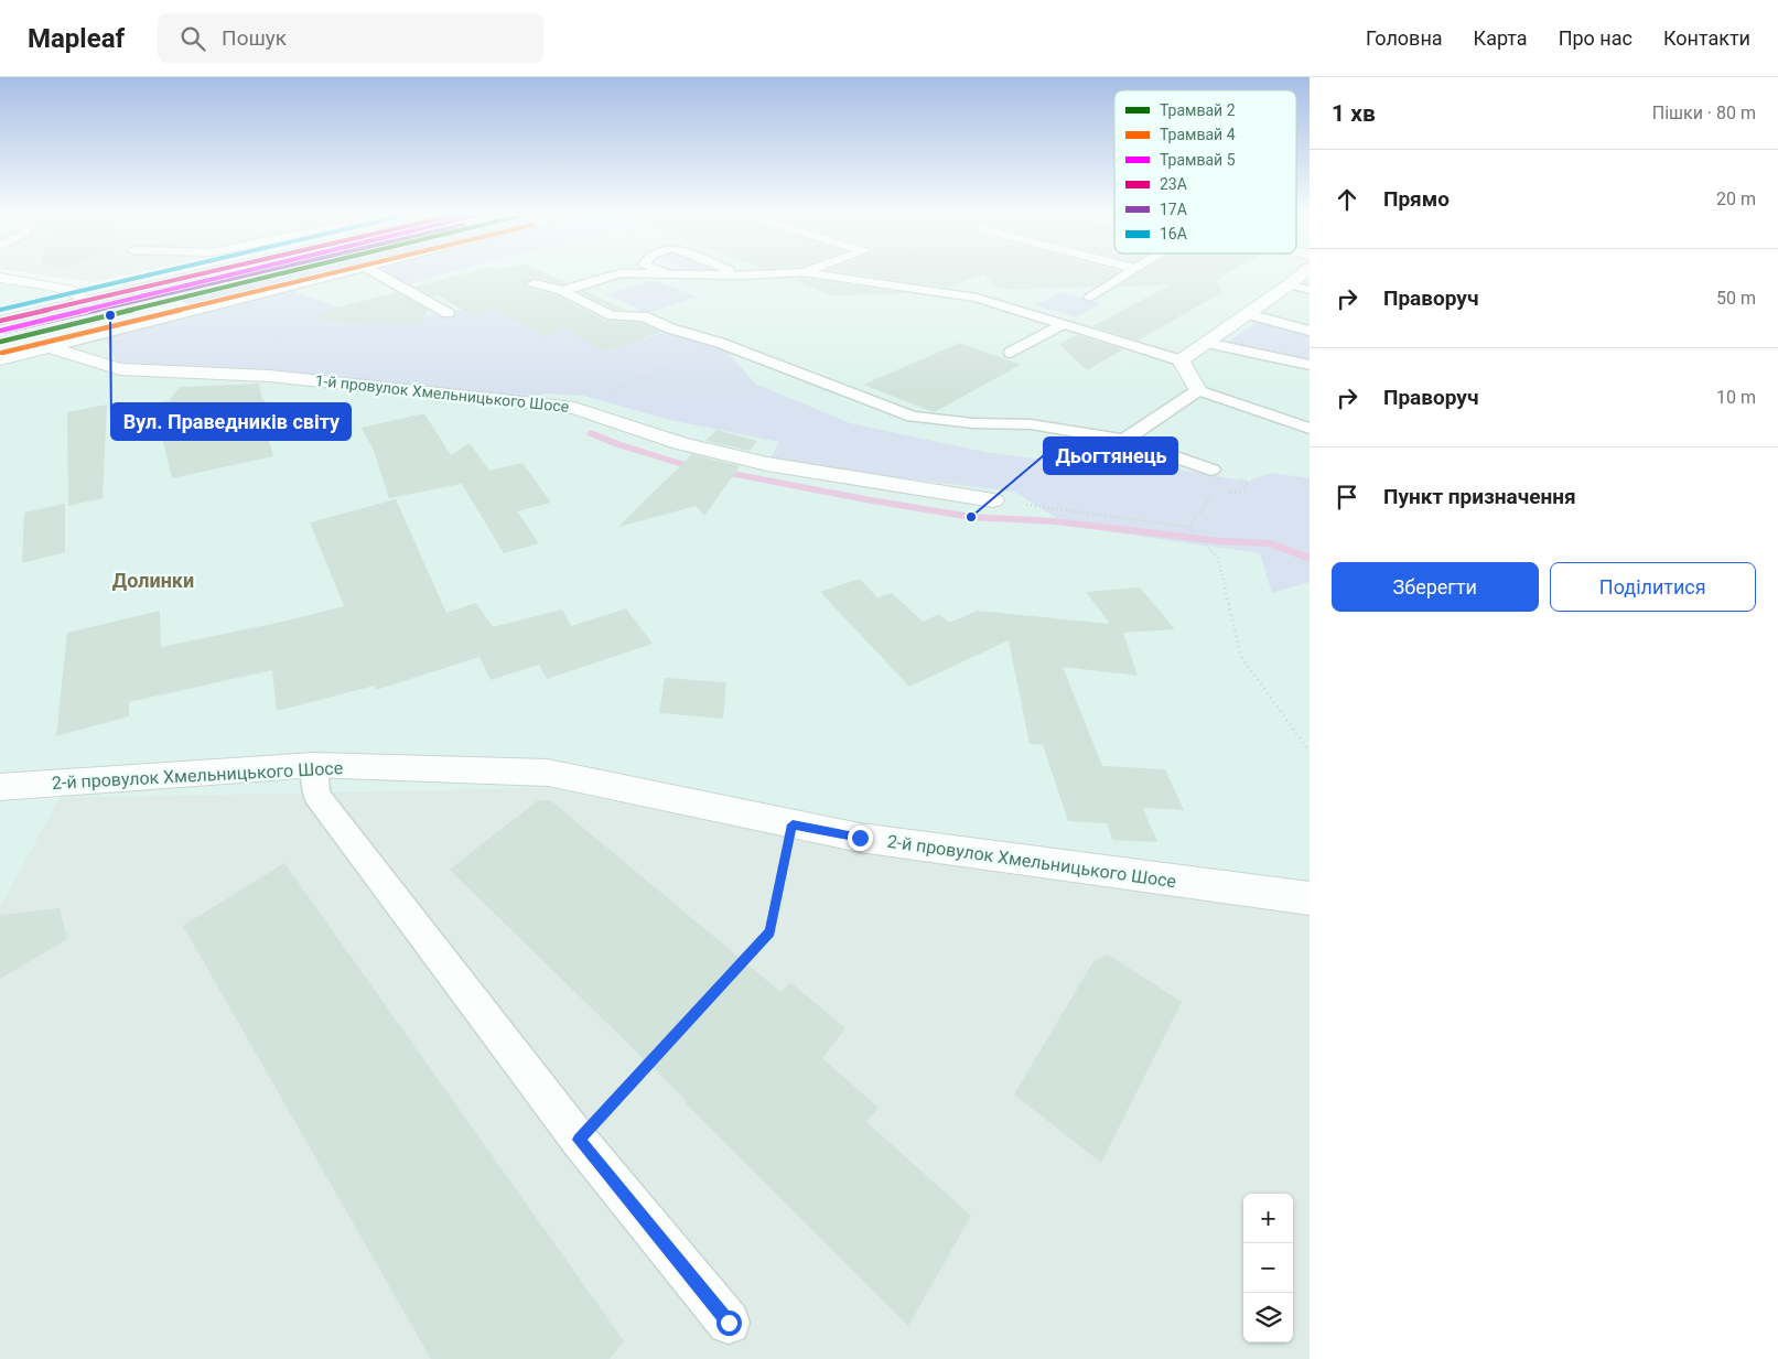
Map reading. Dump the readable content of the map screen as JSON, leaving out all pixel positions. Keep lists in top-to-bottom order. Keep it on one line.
{"streets":{"street":["1-й провулок Хмельницького Шосе","2-й провулок Хмельницького Шосе"]},"districts":["Долинки"],"places":["Вул. Праведників світу","Дьогтянець"],"lines":["tram line 2","tram line 4","tram line 5","transit line 23А","transit line 17А","transit line 16А"],"legend":["Трамвай 2","Трамвай 4","Трамвай 5","23А","17А","16А"],"page":{"header":"Mapleaf","search":"Пошук","nav":["Головна","Карта","Про нас","Контакти"],"heading":["1 хв","Пішки · 80 m"],"list":[["Прямо","20 m"],["Праворуч","50 m"],["Праворуч","10 m"],"Пункт призначення"],"buttons":["Зберегти","Поділитися"],"map_buttons":["+","−"]}}
